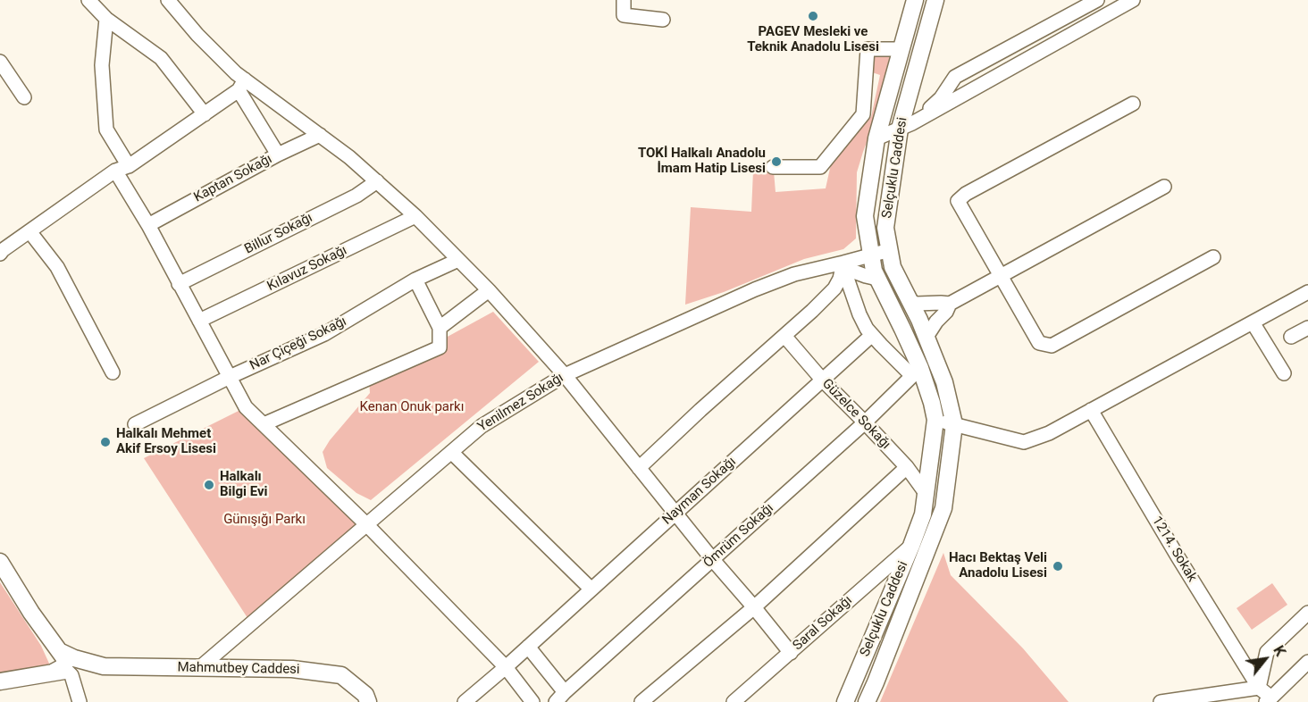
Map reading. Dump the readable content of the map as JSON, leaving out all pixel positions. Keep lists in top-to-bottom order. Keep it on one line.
{"streets":{"main road":["Selçuklu Caddesi","Mahmutbey Caddesi"],"street":["Kaptan Sokağı","Billur Sokağı","Kılavuz Sokağı","Nar Çiçeği Sokağı","Yenilmez Sokağı","Güzelce Sokağı","Nayman Sokağı","Ömrüm Sokağı","1214. Sokak","Saral Sokağı"]},"crossings":[["Selçuklu Caddesi","Yenilmez Sokağı"],["Selçuklu Caddesi","Güzelce Sokağı"],["Selçuklu Caddesi","Ömrüm Sokağı"],["Selçuklu Caddesi","Saral Sokağı"],["Yenilmez Sokağı","Mahmutbey Caddesi"],["Güzelce Sokağı","Nayman Sokağı"],["Güzelce Sokağı","Ömrüm Sokağı"]],"parks":["Kenan Onuk parkı","Günışığı Parkı"],"places":["PAGEV Mesleki ve Teknik Anadolu Lisesi","TOKİ Halkalı Anadolu İmam Hatip Lisesi","Halkalı Mehmet Akif Ersoy Lisesi","Halkalı Bilgi Evi","Hacı Bektaş Veli Anadolu Lisesi"],"north":"top right"}
